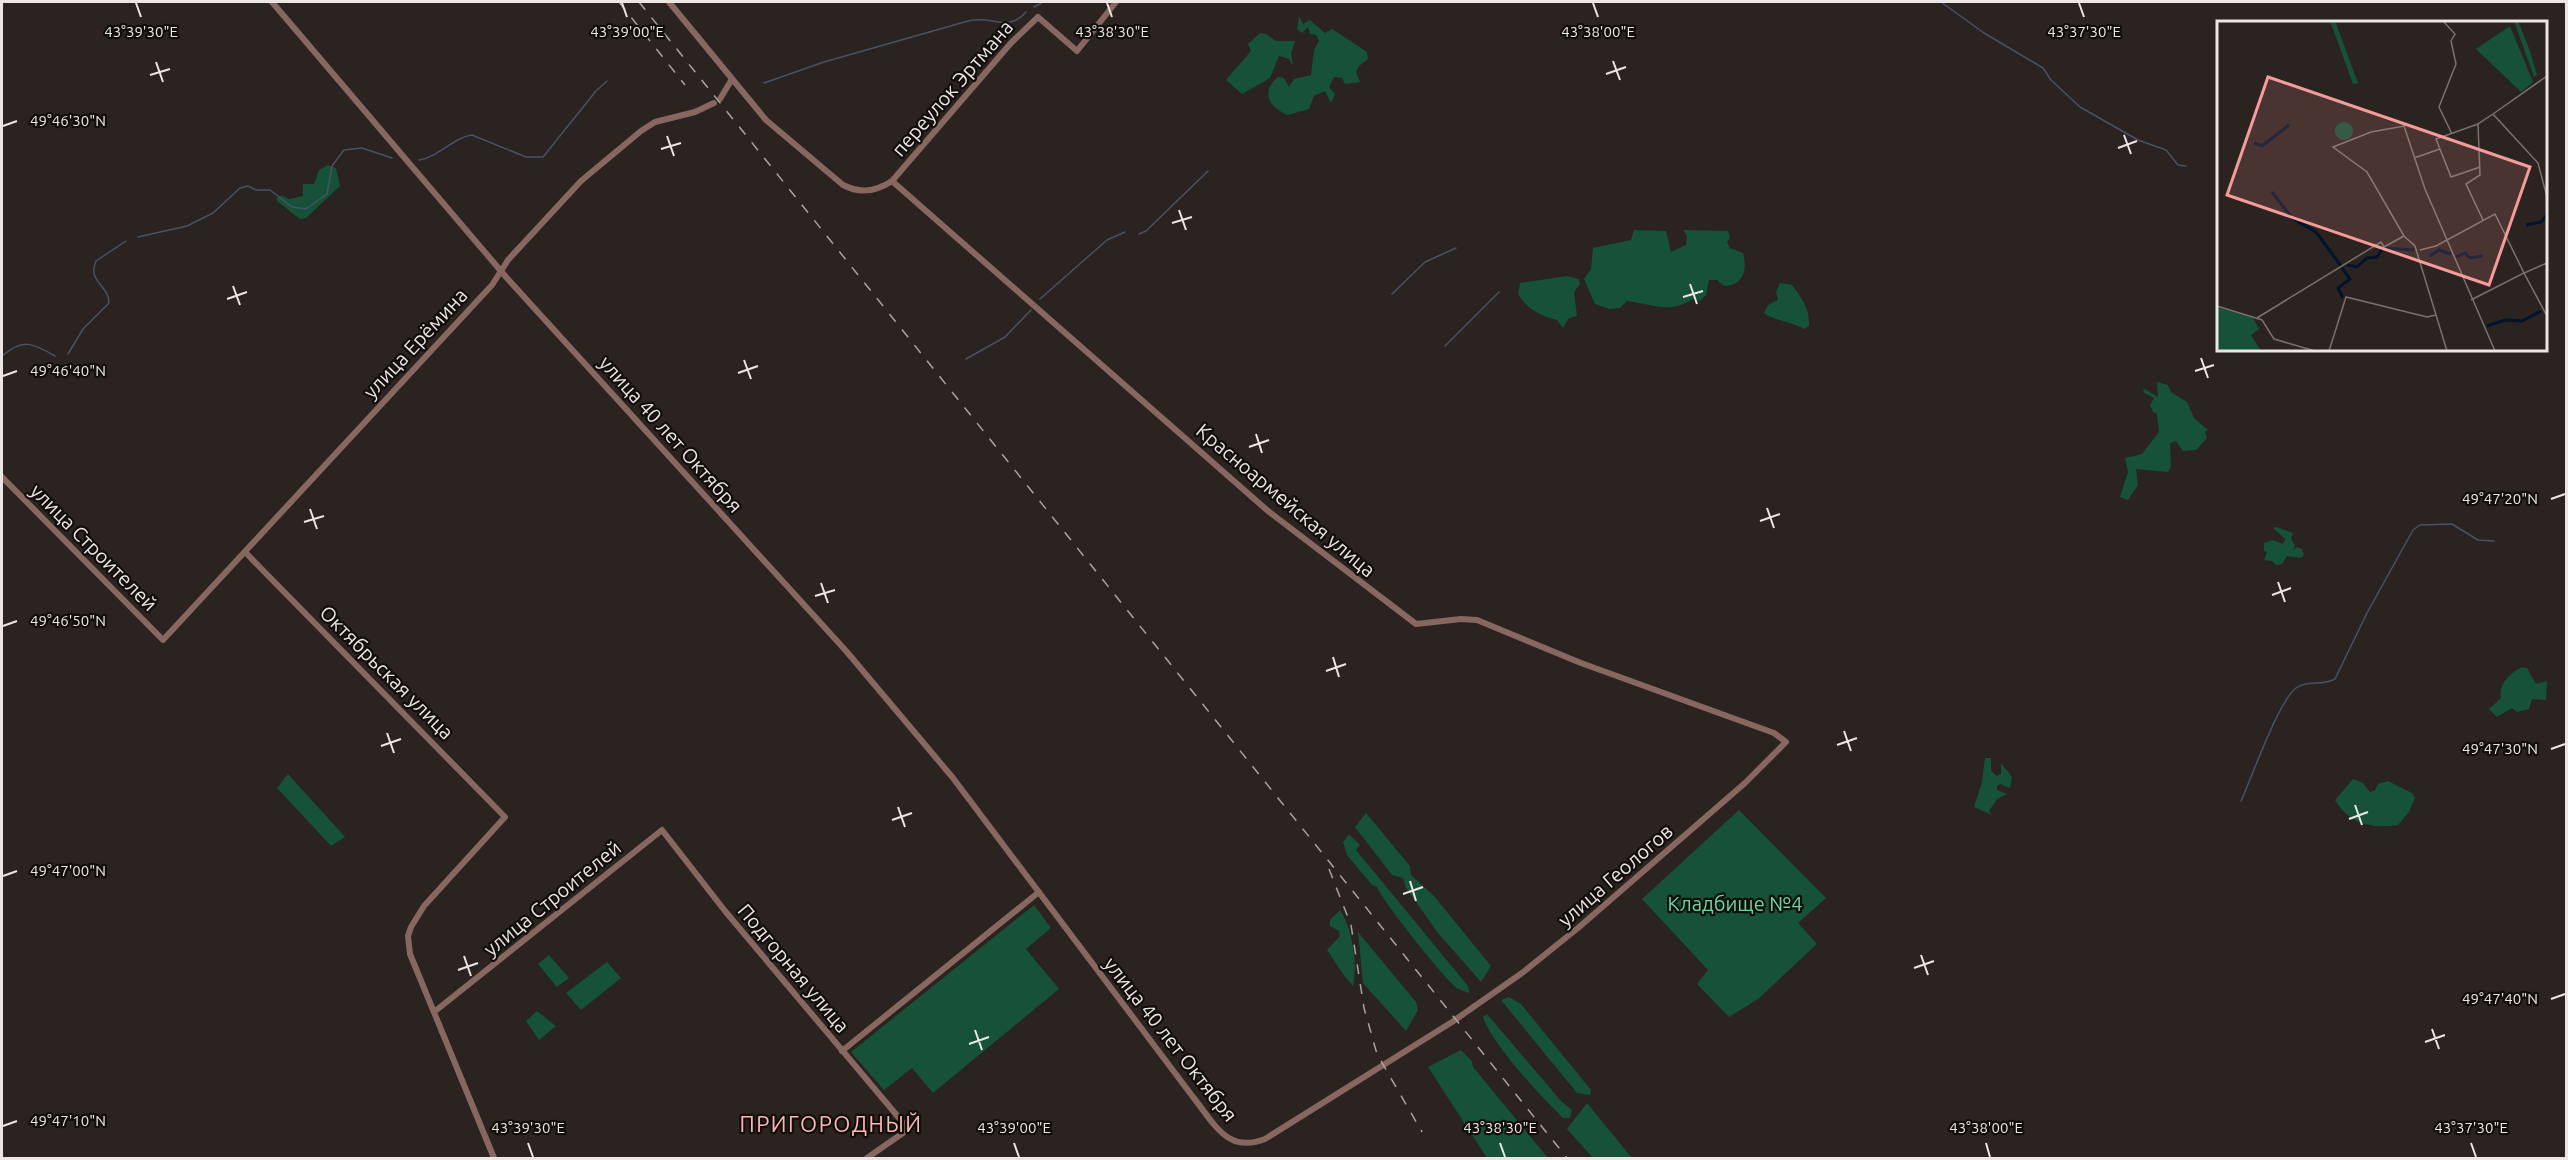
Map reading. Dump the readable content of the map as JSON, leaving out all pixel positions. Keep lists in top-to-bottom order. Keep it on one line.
{"streets":{"street":["переулок Эртмана","улица Ерёмина","улица 40 лет Октября","Красноармейская улица","улица Строителей","Октябрьская улица","улица Геологов","Подгорная улица"]},"crossings":[["переулок Эртмана","Красноармейская улица"],["улица Ерёмина","улица 40 лет Октября"],["улица Ерёмина","улица Строителей"],["улица Ерёмина","Октябрьская улица"],["улица 40 лет Октября","улица Геологов"],["Красноармейская улица","улица Геологов"],["улица Строителей","Октябрьская улица"],["улица Строителей","Подгорная улица"]],"districts":["ПРИГОРОДНЫЙ"],"parks":["Кладбище №4"],"coordinates":["43°37'30\"E","43°39'30\"E","43°39'00\"E","43°38'30\"E","43°38'00\"E","49°46'30\"N","49°46'40\"N","49°47'20\"N","49°46'50\"N","49°47'30\"N","49°47'00\"N","49°47'40\"N","49°47'10\"N"]}
